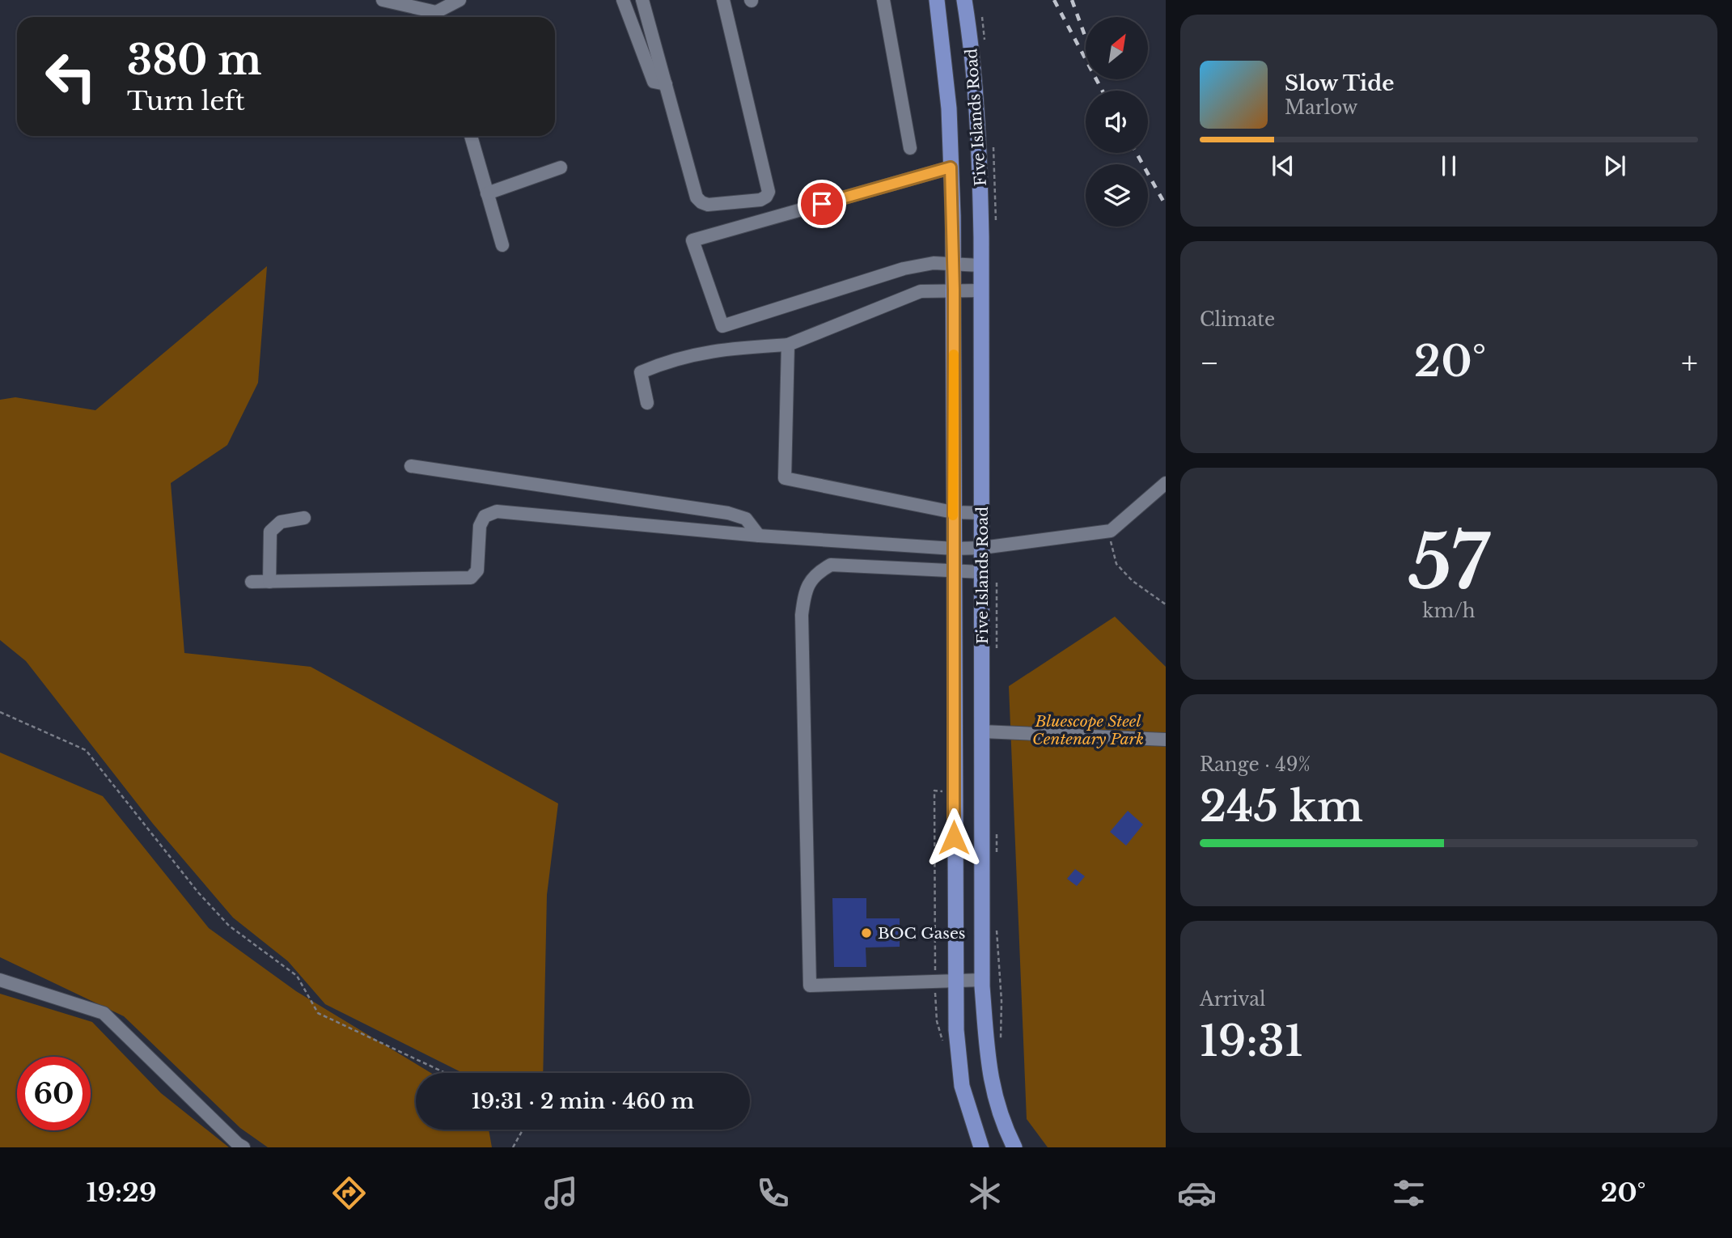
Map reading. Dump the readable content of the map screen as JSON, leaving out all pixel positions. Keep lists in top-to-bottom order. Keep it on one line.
{"streets":{"main road":["Five Islands Road"]},"parks":["Bluescope Steel Centenary Park"],"places":["BOC Gases"],"north":"top right","page":{"turn":["380 m","Turn left"],"song":["Slow Tide","Marlow"],"tile":["Climate",["57","km/h"],["Range · 49%","245 km"],["Arrival","19:31"]],"heat":["−","20°","+"],"limit":"60","trip":"19:31 · 2 min · 460 m","tabs":["19:29","20°"]}}
